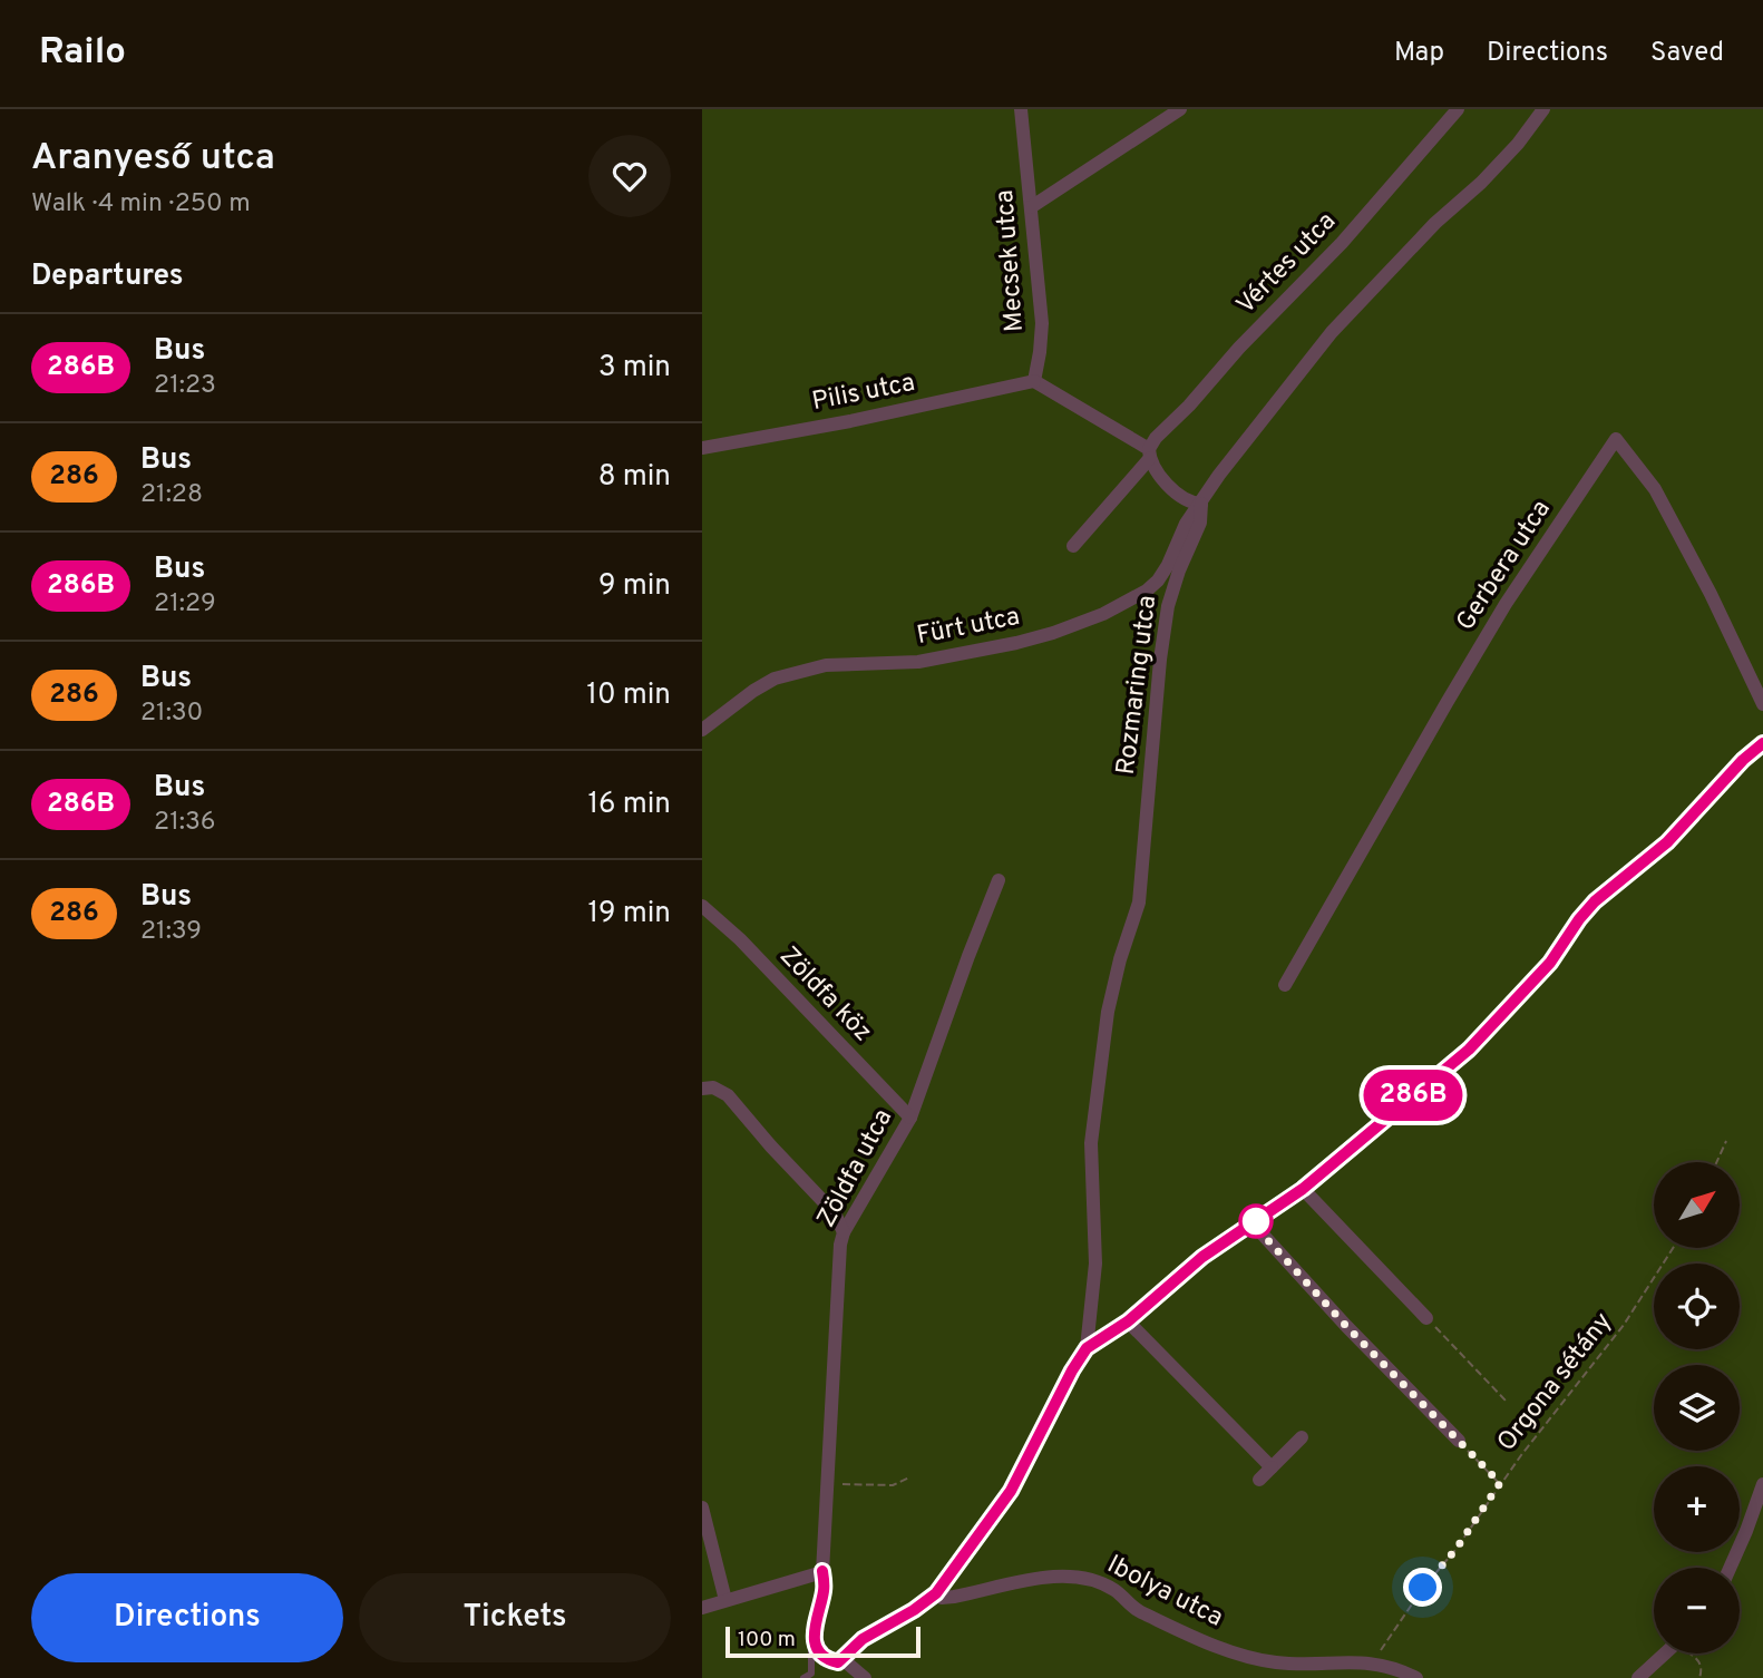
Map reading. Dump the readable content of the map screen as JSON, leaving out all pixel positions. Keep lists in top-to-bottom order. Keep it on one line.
{"streets":{"street":["Mecsek utca","Vértes utca","Pilis utca","Gerbera utca","Fürt utca","Rozmaring utca","Zöldfa köz","Zöldfa utca","Ibolya utca"],"path":["Orgona sétány"]},"crossings":[["Mecsek utca","Pilis utca"],["Fürt utca","Rozmaring utca"],["Zöldfa köz","Zöldfa utca"],["Orgona sétány","Ibolya utca"]],"lines":["bus line 286B"],"scale_bar":"100 m","north":"top right","page":{"header":"Railo","nav":["Map","Directions","Saved"],"heading":[["Aranyeső utca","Walk · 4 min · 250 m"],"Departures"],"on_map":"286B","list":[{"mark":"286B","name":"Bus","note":"21:23","value":"3 min"},{"mark":"286","name":"Bus","note":"21:28","value":"8 min"},{"mark":"286B","name":"Bus","note":"21:29","value":"9 min"},{"mark":"286","name":"Bus","note":"21:30","value":"10 min"},{"mark":"286B","name":"Bus","note":"21:36","value":"16 min"},{"mark":"286","name":"Bus","note":"21:39","value":"19 min"}],"map_buttons":["+","−"],"buttons":["Directions","Tickets"],"scale":"100 m"}}
